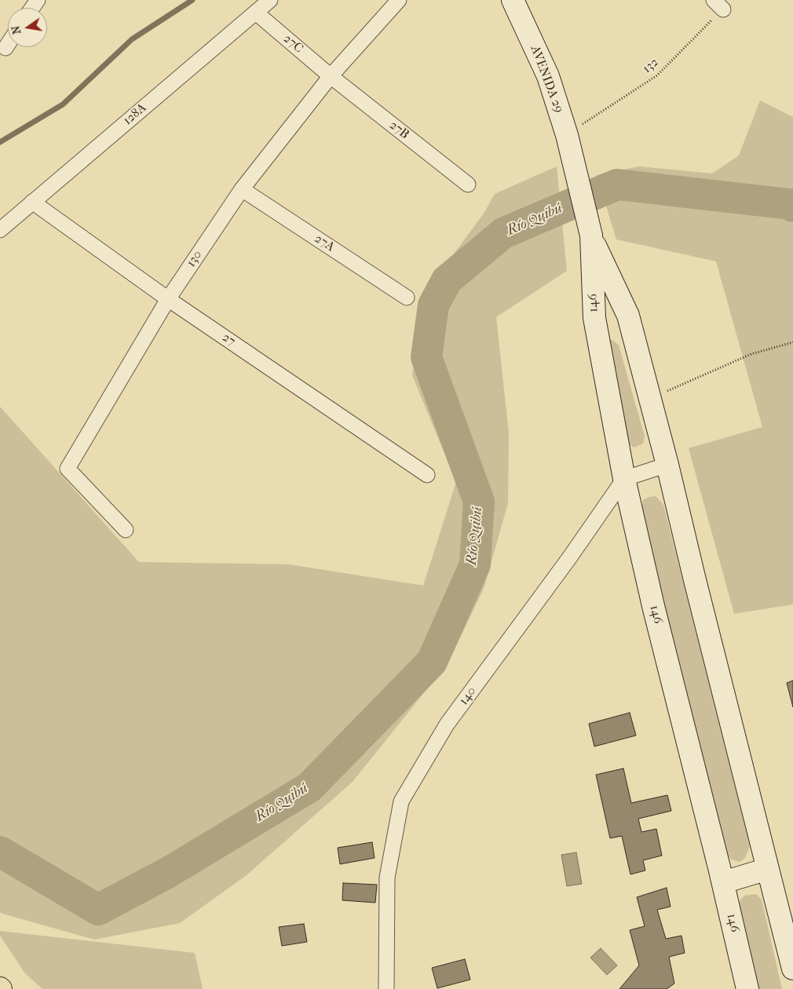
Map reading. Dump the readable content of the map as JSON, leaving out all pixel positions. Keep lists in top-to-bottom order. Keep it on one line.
{"streets":{"street":["27C","AVENIDA 29","128A","27B","27A","130","146","27","140"],"path":["132"]},"crossings":[["27C","128A"],["27C","27B"],["27C","130"],["132","AVENIDA 29"],["AVENIDA 29","146"],["128A","27"],["27B","130"],["27A","130"],["130","27"],["146","140"]],"water":["Río Quibú"],"north":"left"}
